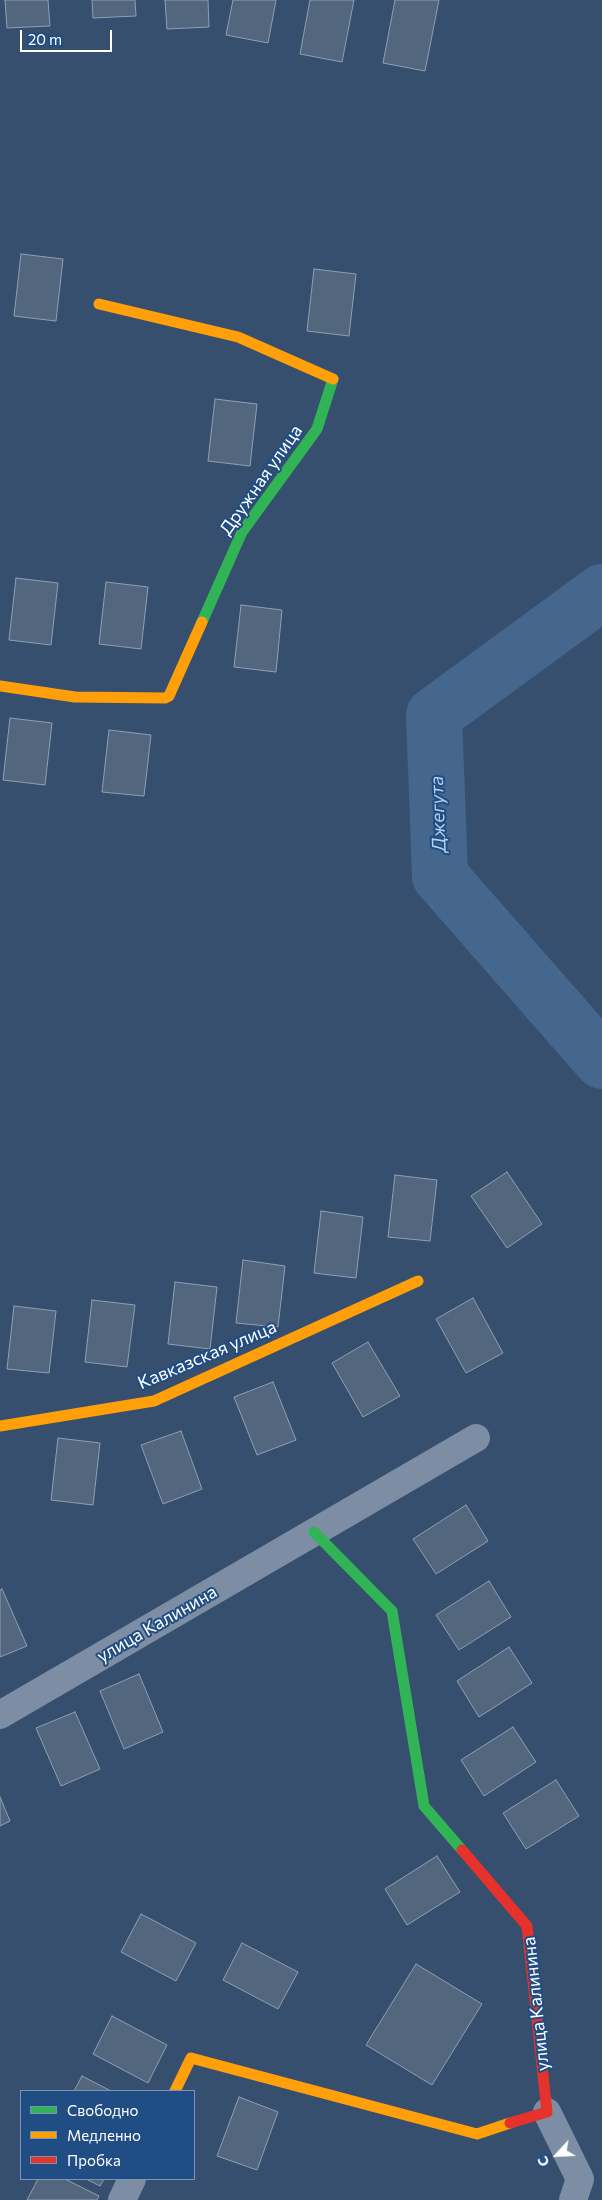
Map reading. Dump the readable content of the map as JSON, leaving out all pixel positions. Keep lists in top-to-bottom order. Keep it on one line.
{"streets":{"street":["Дружная улица","Кавказская улица","улица Калинина"]},"water":["Джегута"],"legend":["Свободно","Медленно","Пробка"],"scale_bar":"20 m","north":"bottom left"}
